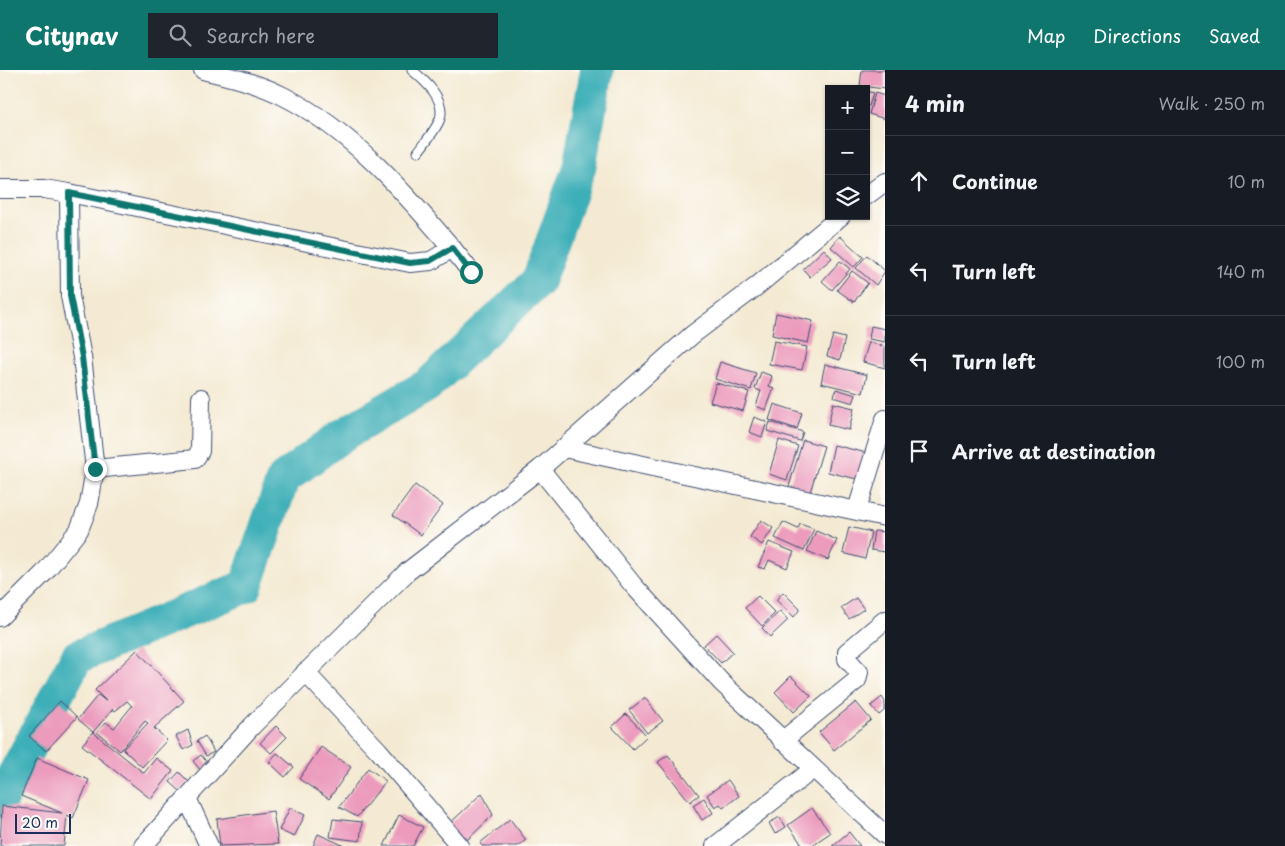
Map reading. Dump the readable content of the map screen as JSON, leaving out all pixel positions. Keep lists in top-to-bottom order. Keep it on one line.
{"scale_bar":"20 m","page":{"header":"Citynav","search":"Search here","nav":["Map","Directions","Saved"],"heading":["4 min","Walk · 250 m"],"map_buttons":["+","−"],"list":[["Continue","10 m"],["Turn left","140 m"],["Turn left","100 m"],"Arrive at destination"],"scale":"20 m"}}
